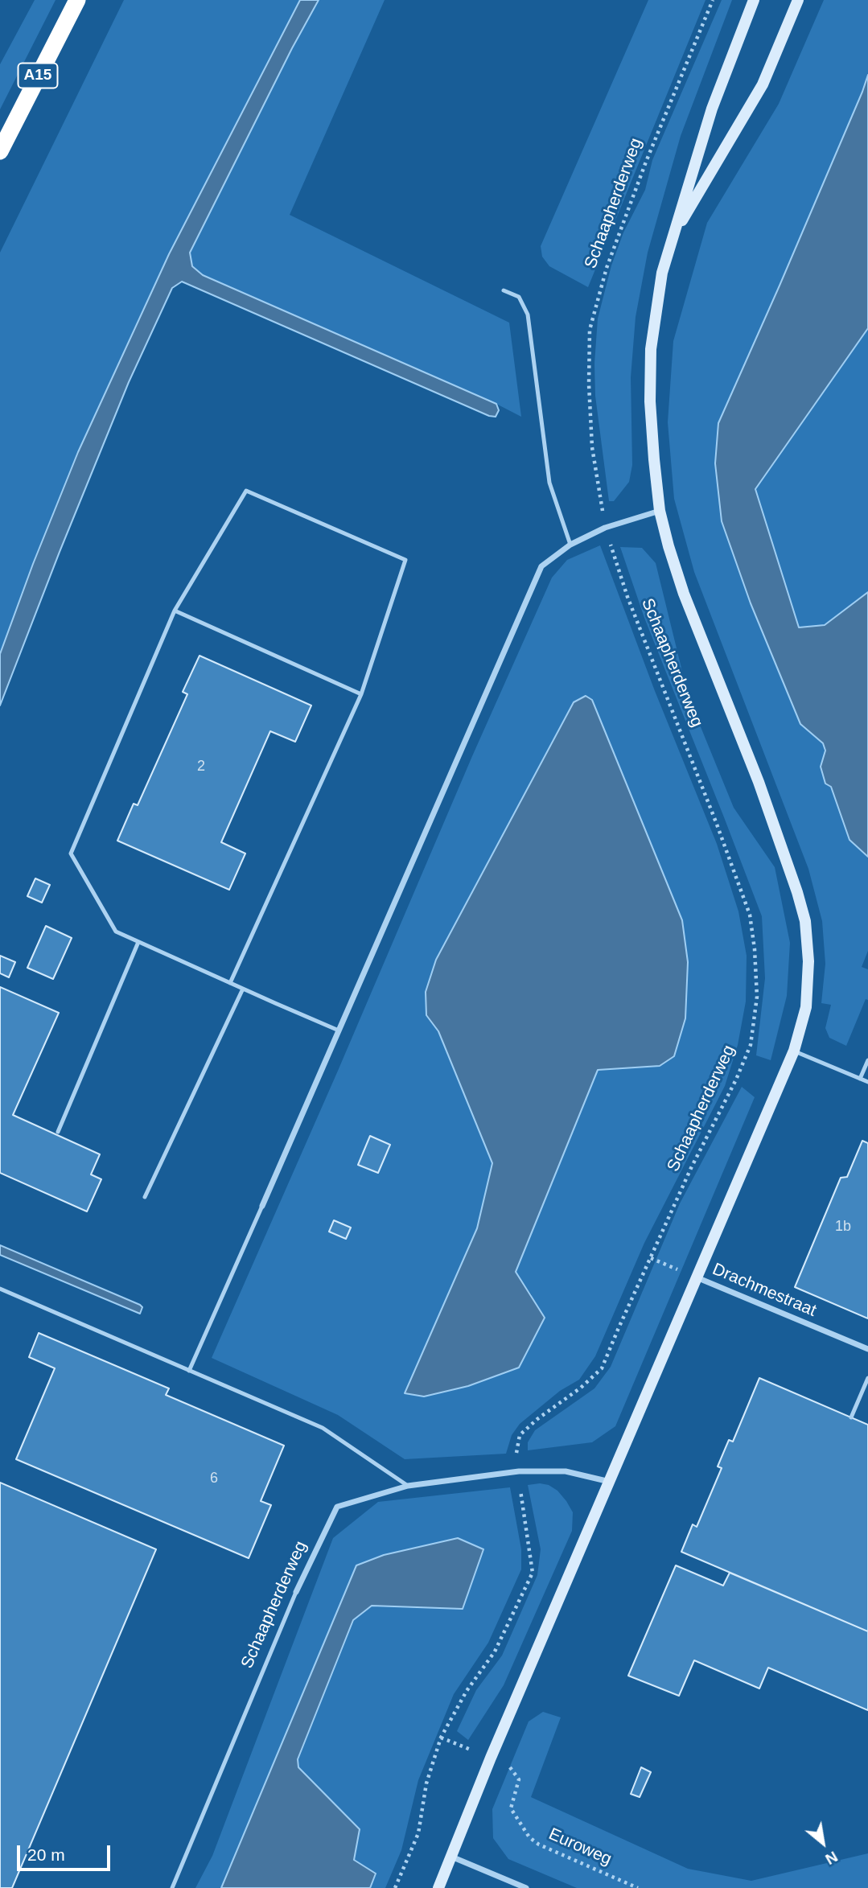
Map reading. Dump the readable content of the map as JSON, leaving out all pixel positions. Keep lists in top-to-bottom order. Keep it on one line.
{"streets":{"highway":["A15"],"street":["Schaapherderweg","Drachmestraat"],"path":["Euroweg"]},"crossings":[["Schaapherderweg","Drachmestraat"],["Schaapherderweg","Euroweg"]],"house_numbers":["2","1b","6"],"scale_bar":"20 m","north":"bottom right"}
